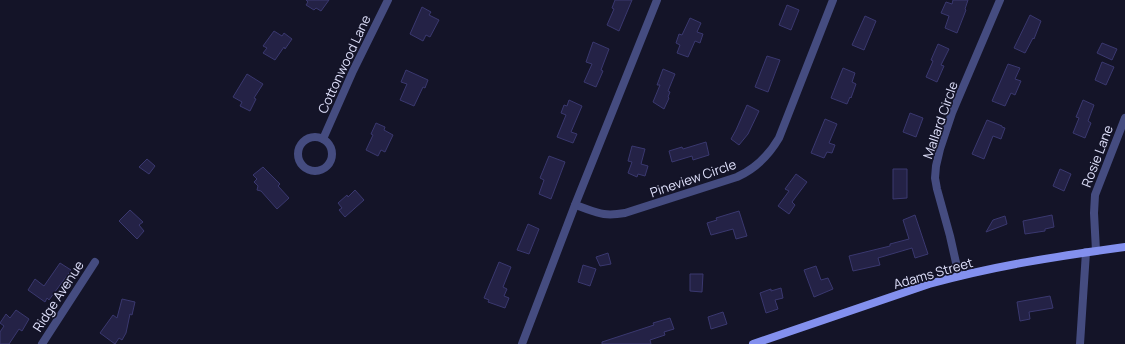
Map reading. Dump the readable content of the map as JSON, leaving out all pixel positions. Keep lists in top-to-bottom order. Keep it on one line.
{"streets":{"street":["Cottonwood Lane","Mallard Circle","Rosie Lane","Pineview Circle","Adams Street","Ridge Avenue"]},"crossings":[["Mallard Circle","Adams Street"],["Rosie Lane","Adams Street"]]}
